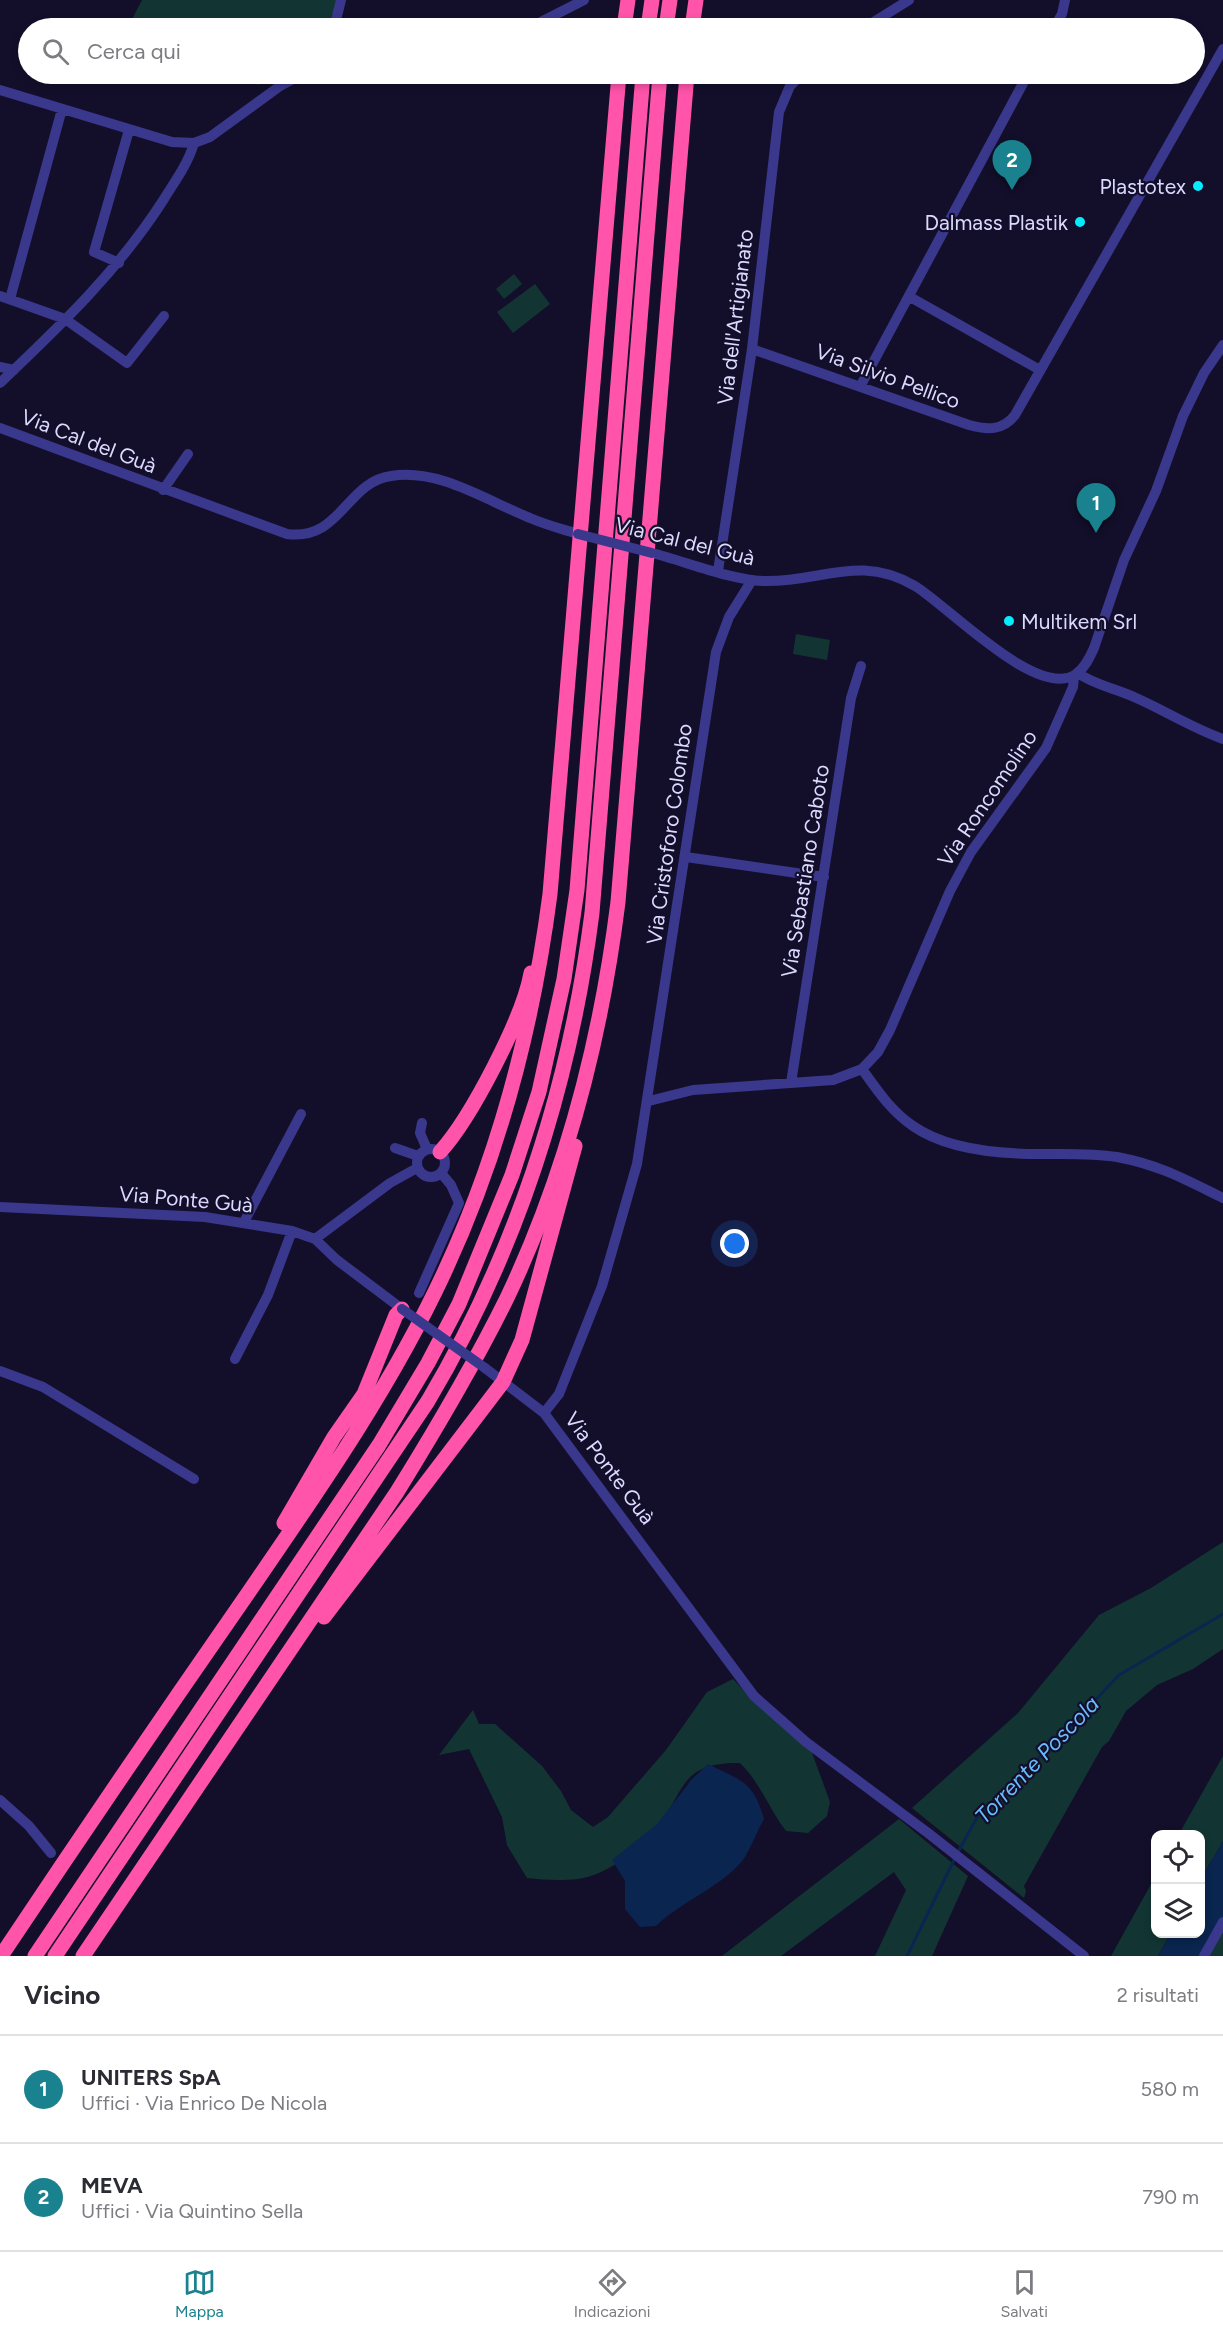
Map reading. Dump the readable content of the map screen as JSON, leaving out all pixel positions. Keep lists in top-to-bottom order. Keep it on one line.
{"streets":{"street":["Via dell'Artigianato","Via Silvio Pellico","Via Cal del Guà","Via Roncomolino","Via Cristoforo Colombo","Via Sebastiano Caboto","Via Ponte Guà"]},"crossings":[["Via dell'Artigianato","Via Silvio Pellico"],["Via dell'Artigianato","Via Cal del Guà"],["Via Cal del Guà","Via Roncomolino"],["Via Cal del Guà","Via Cristoforo Colombo"],["Via Roncomolino","Via Cristoforo Colombo"],["Via Roncomolino","Via Sebastiano Caboto"],["Via Cristoforo Colombo","Via Ponte Guà"]],"water":["Torrente Poscola"],"places":["Plastotex","Dalmass Plastik","Multikem Srl"],"page":{"search":"Cerca qui","pins":["2","1"],"heading":["Vicino","2 risultati"],"list":[{"mark":"1","name":"UNITERS SpA","note":"Uffici · Via Enrico De Nicola","value":"580 m"},{"mark":"2","name":"MEVA","note":"Uffici · Via Quintino Sella","value":"790 m"}],"nav":["Mappa","Indicazioni","Salvati"]}}
